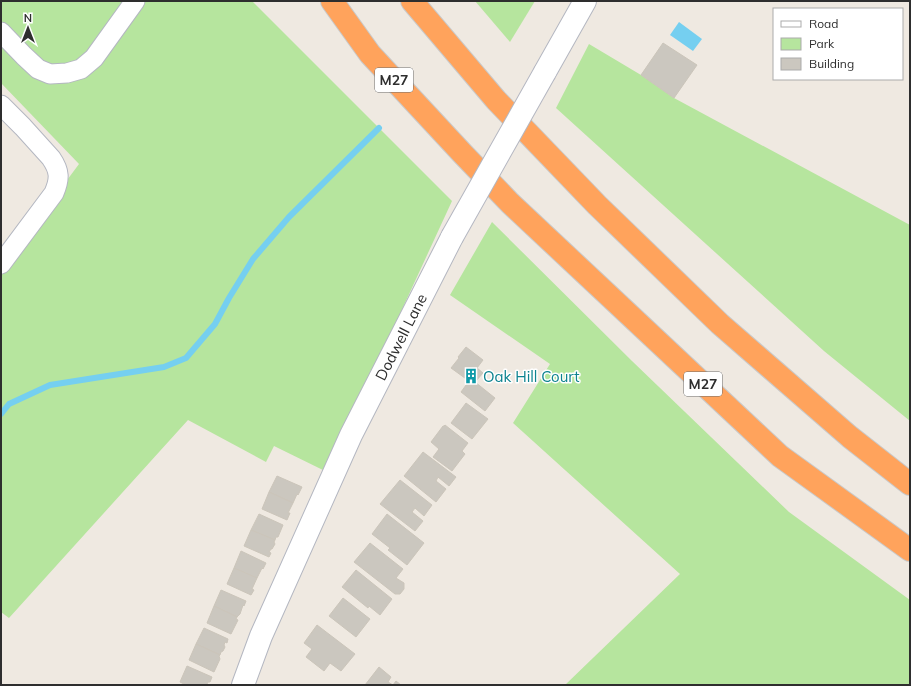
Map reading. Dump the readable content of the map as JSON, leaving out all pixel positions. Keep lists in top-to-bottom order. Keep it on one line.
{"streets":{"highway":["M27"],"street":["Dodwell Lane"]},"places":{"building":["Oak Hill Court"]},"legend":["Road","Park","Building"],"north":"top"}
